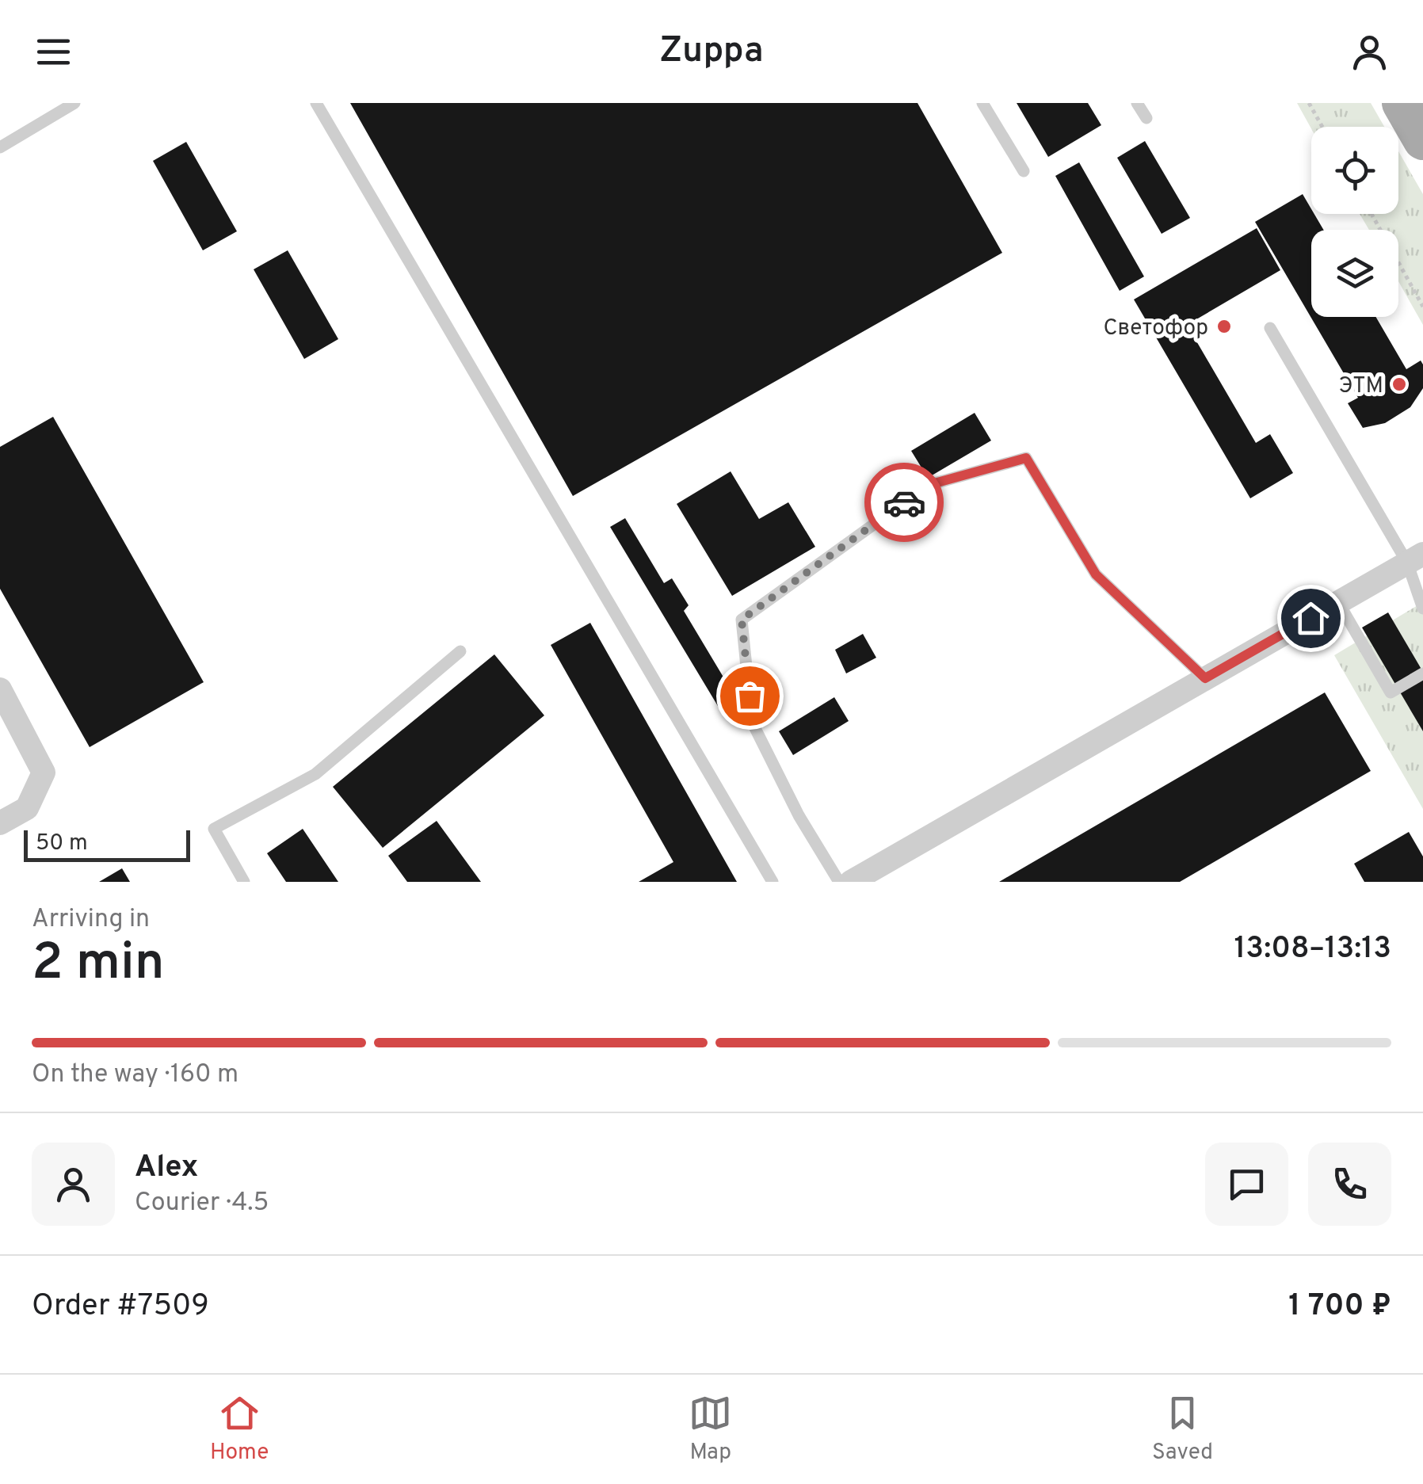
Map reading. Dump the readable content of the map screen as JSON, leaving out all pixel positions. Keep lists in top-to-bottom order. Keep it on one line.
{"places":["Светофор","ЭТМ"],"scale_bar":"50 m","page":{"header":"Zuppa","scale":"50 m","heading":["2 min","Arriving in","13:08–13:13"],"panel":["Alex","Courier · 4.5","Order #7509","1 700 ₽"],"bar":"On the way · 160 m","tabs":["Home","Map","Saved"]}}
